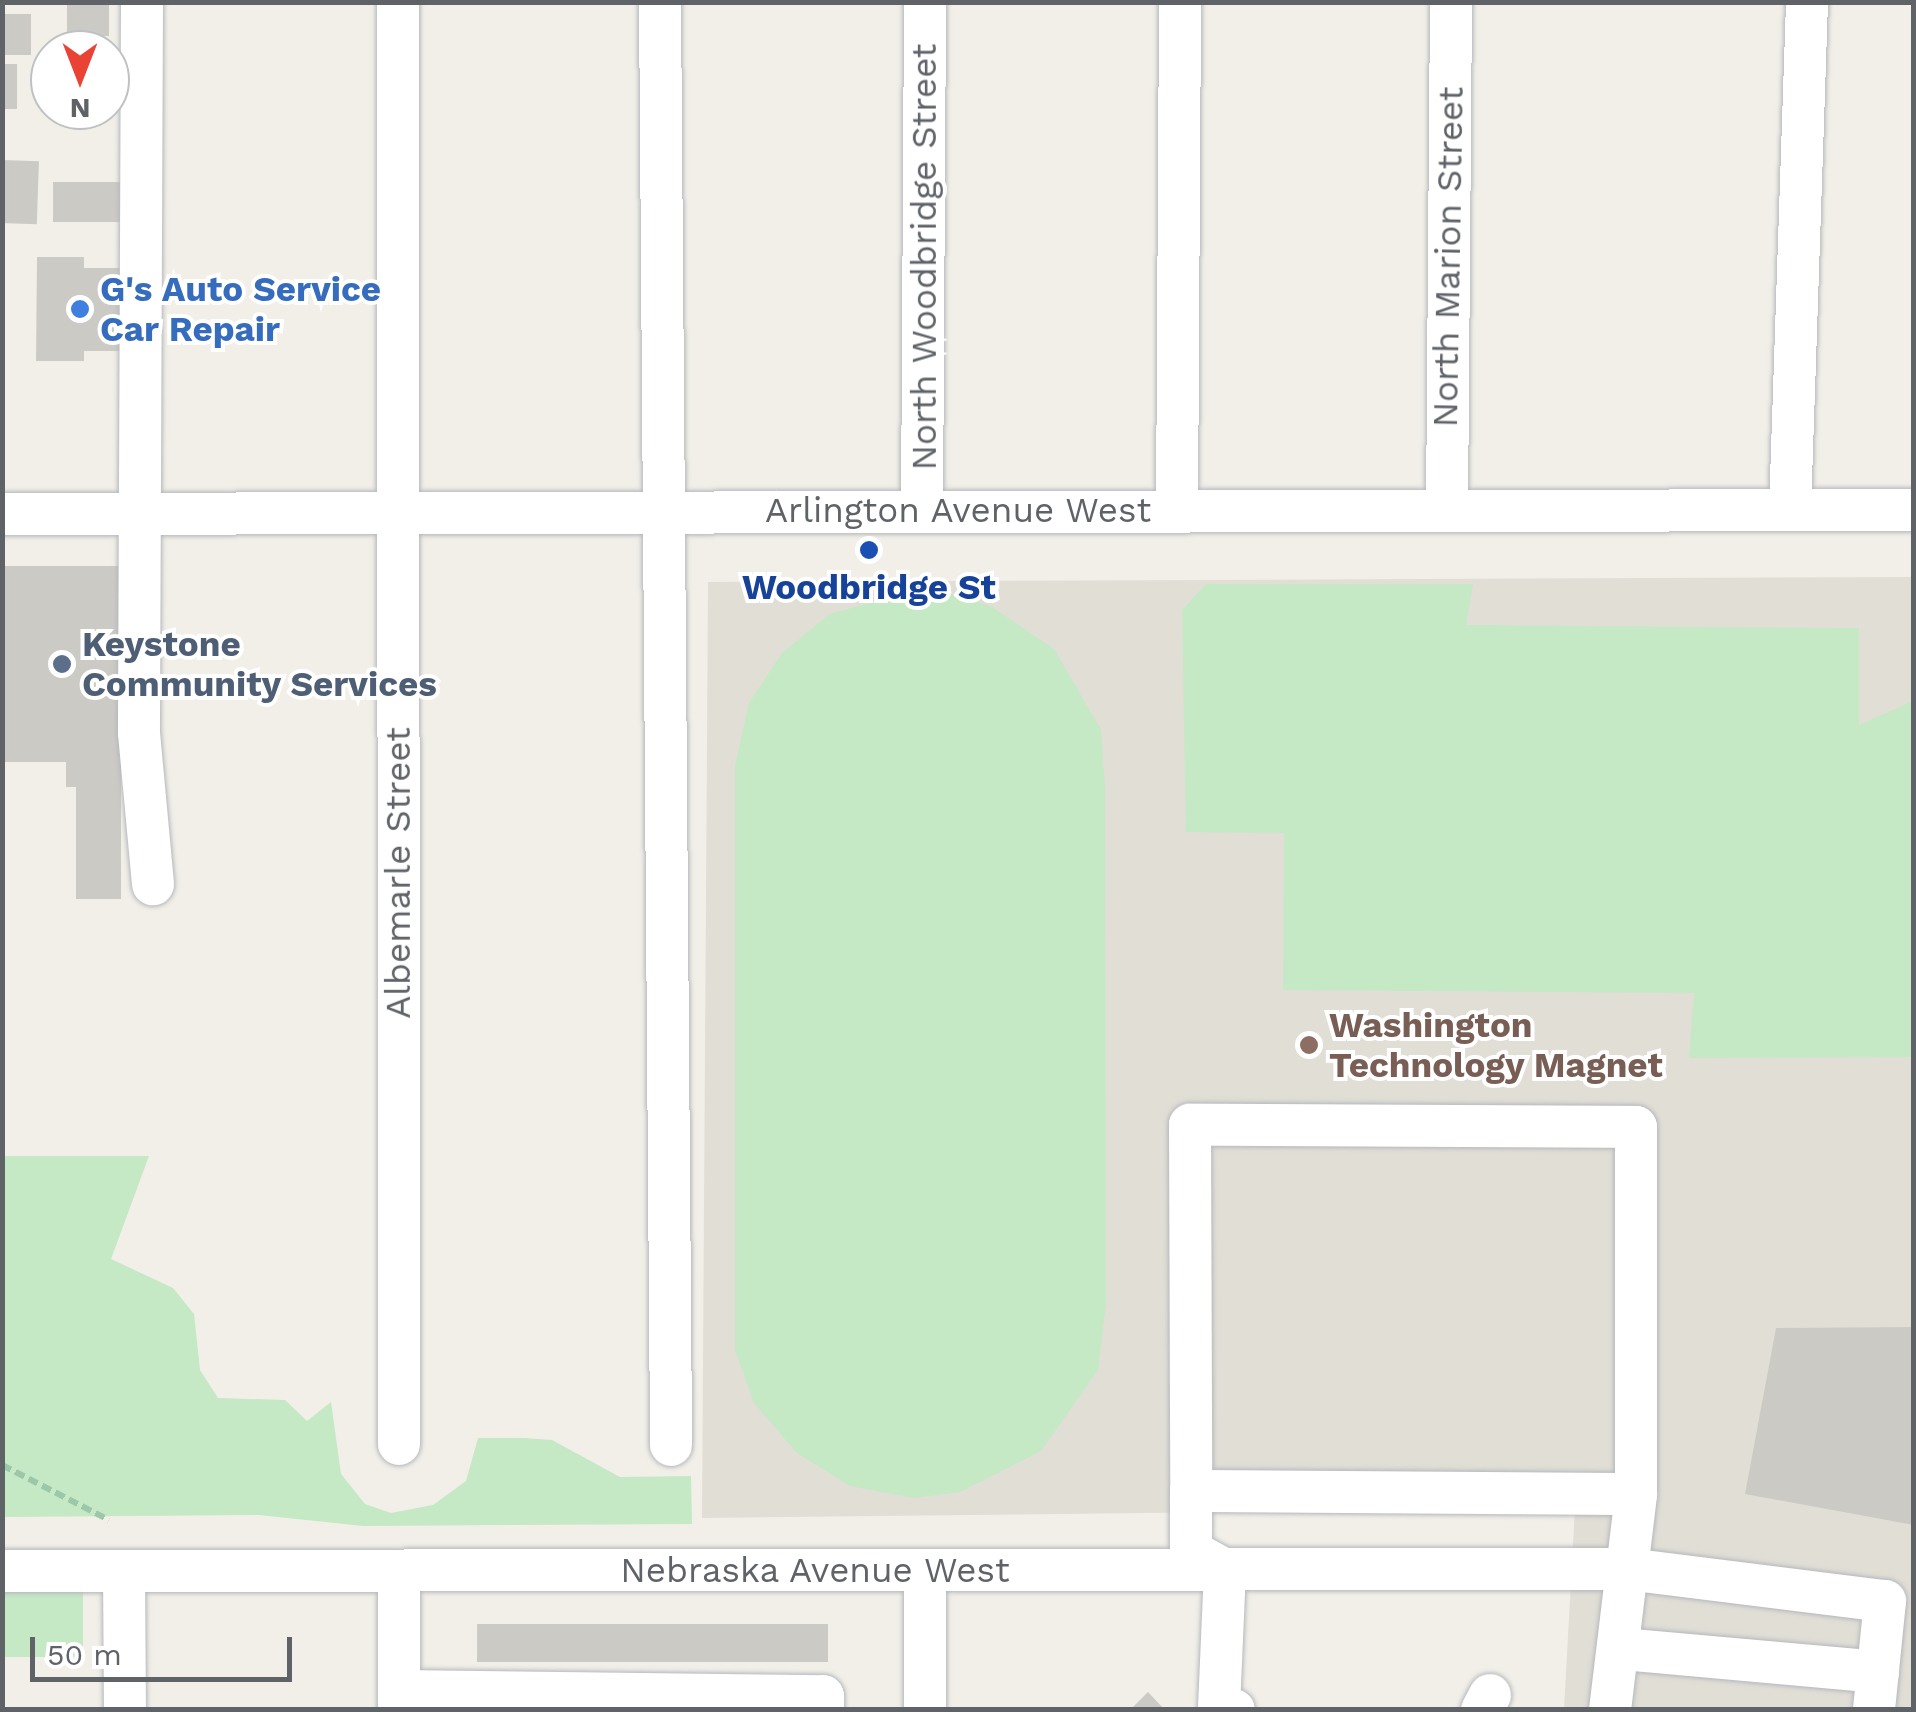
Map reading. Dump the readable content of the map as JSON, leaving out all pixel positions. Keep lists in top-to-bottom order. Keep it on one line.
{"streets":{"street":["North Woodbridge Street","North Marion Street","Arlington Avenue West","Albemarle Street","Nebraska Avenue West"]},"crossings":[["North Woodbridge Street","Arlington Avenue West"],["North Marion Street","Arlington Avenue West"],["Arlington Avenue West","Albemarle Street"]],"places":["G's Auto Service Car Repair","Woodbridge St","Keystone Community Services","Washington Technology Magnet"],"scale_bar":"50 m","north":"bottom"}
